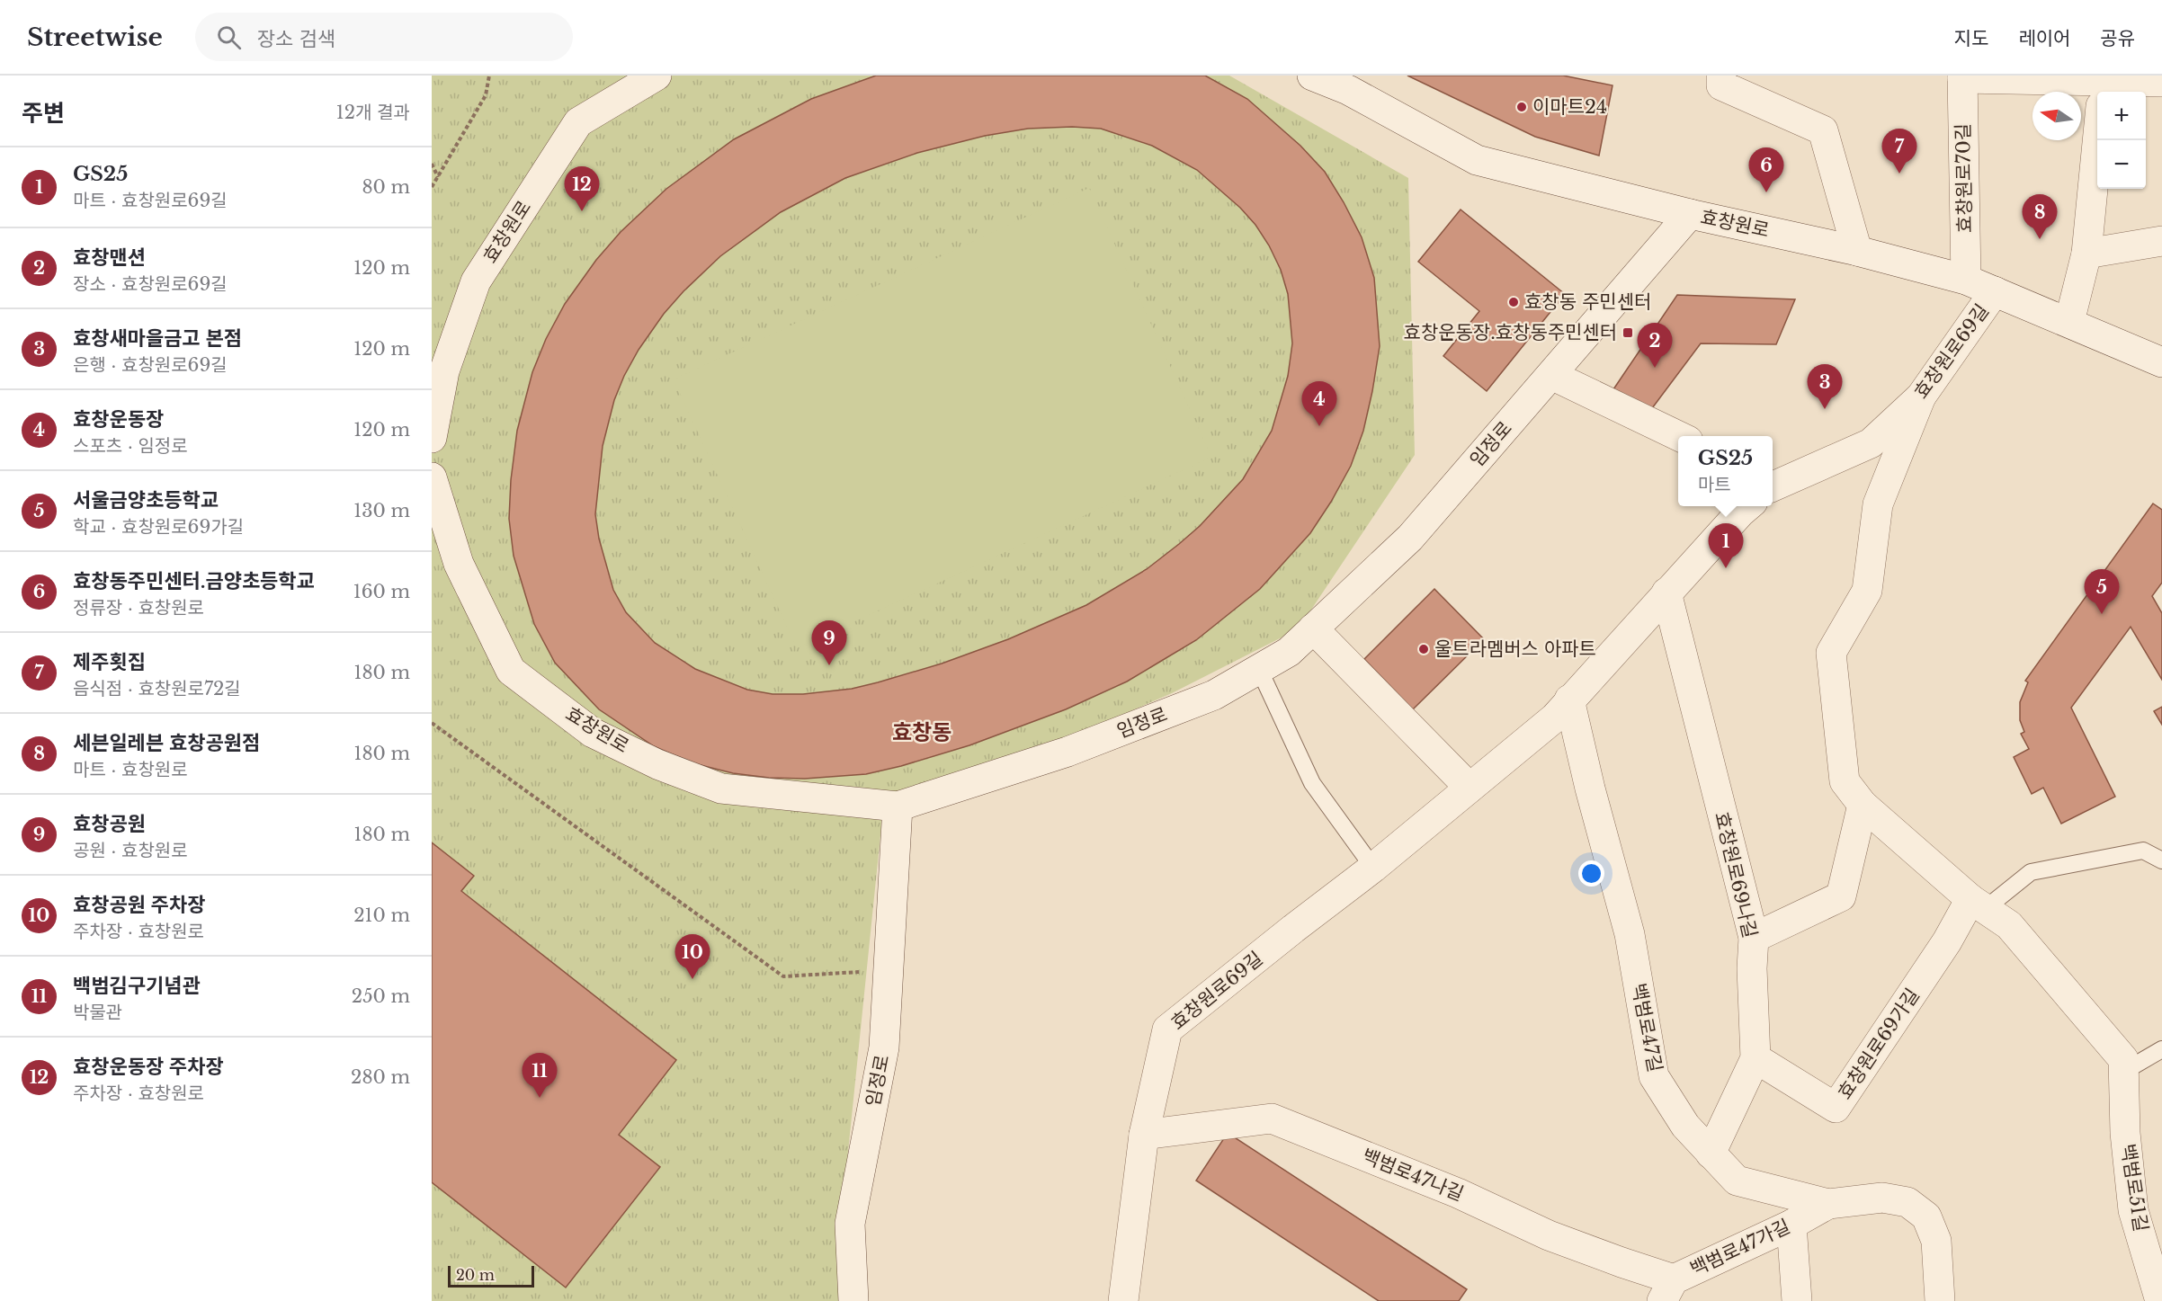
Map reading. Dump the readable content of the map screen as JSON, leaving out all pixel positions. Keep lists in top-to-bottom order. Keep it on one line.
{"streets":{"street":["효창원로70길","효창원로","효창원로69길","임정로","효창원로69나길","백범로47길","효창원로69가길","백범로47나길","백범로51길","백범로47가길"]},"crossings":[["효창원로70길","효창원로"],["효창원로","효창원로69길"],["효창원로","임정로"],["효창원로69길","효창원로69나길"],["효창원로69길","백범로47길"],["효창원로69길","백범로47나길"],["효창원로69나길","백범로47길"],["효창원로69나길","효창원로69가길"],["백범로47길","백범로47가길"],["효창원로69가길","백범로51길"],["백범로47나길","백범로47가길"]],"districts":["효창동"],"places":{"other":["이마트24","효창동 주민센터","울트라멤버스 아파트"],"transit":["효창운동장.효창동주민센터"]},"scale_bar":"20 m","north":"left","page":{"header":"Streetwise","search":"장소 검색","nav":["지도","레이어","공유"],"heading":["주변","12개 결과"],"map_buttons":["+","−"],"pins":["7","6","12","8","2","3","4","1","5","9","10","11"],"list":[{"mark":"1","name":"GS25","note":"마트 · 효창원로69길","value":"80 m"},{"mark":"2","name":"효창맨션","note":"장소 · 효창원로69길","value":"120 m"},{"mark":"3","name":"효창새마을금고 본점","note":"은행 · 효창원로69길","value":"120 m"},{"mark":"4","name":"효창운동장","note":"스포츠 · 임정로","value":"120 m"},{"mark":"5","name":"서울금양초등학교","note":"학교 · 효창원로69가길","value":"130 m"},{"mark":"6","name":"효창동주민센터.금양초등학교","note":"정류장 · 효창원로","value":"160 m"},{"mark":"7","name":"제주횟집","note":"음식점 · 효창원로72길","value":"180 m"},{"mark":"8","name":"세븐일레븐 효창공원점","note":"마트 · 효창원로","value":"180 m"},{"mark":"9","name":"효창공원","note":"공원 · 효창원로","value":"180 m"},{"mark":"10","name":"효창공원 주차장","note":"주차장 · 효창원로","value":"210 m"},{"mark":"11","name":"백범김구기념관","note":"박물관","value":"250 m"},{"mark":"12","name":"효창운동장 주차장","note":"주차장 · 효창원로","value":"280 m"}],"popup":["GS25","마트"],"scale":"20 m"}}
